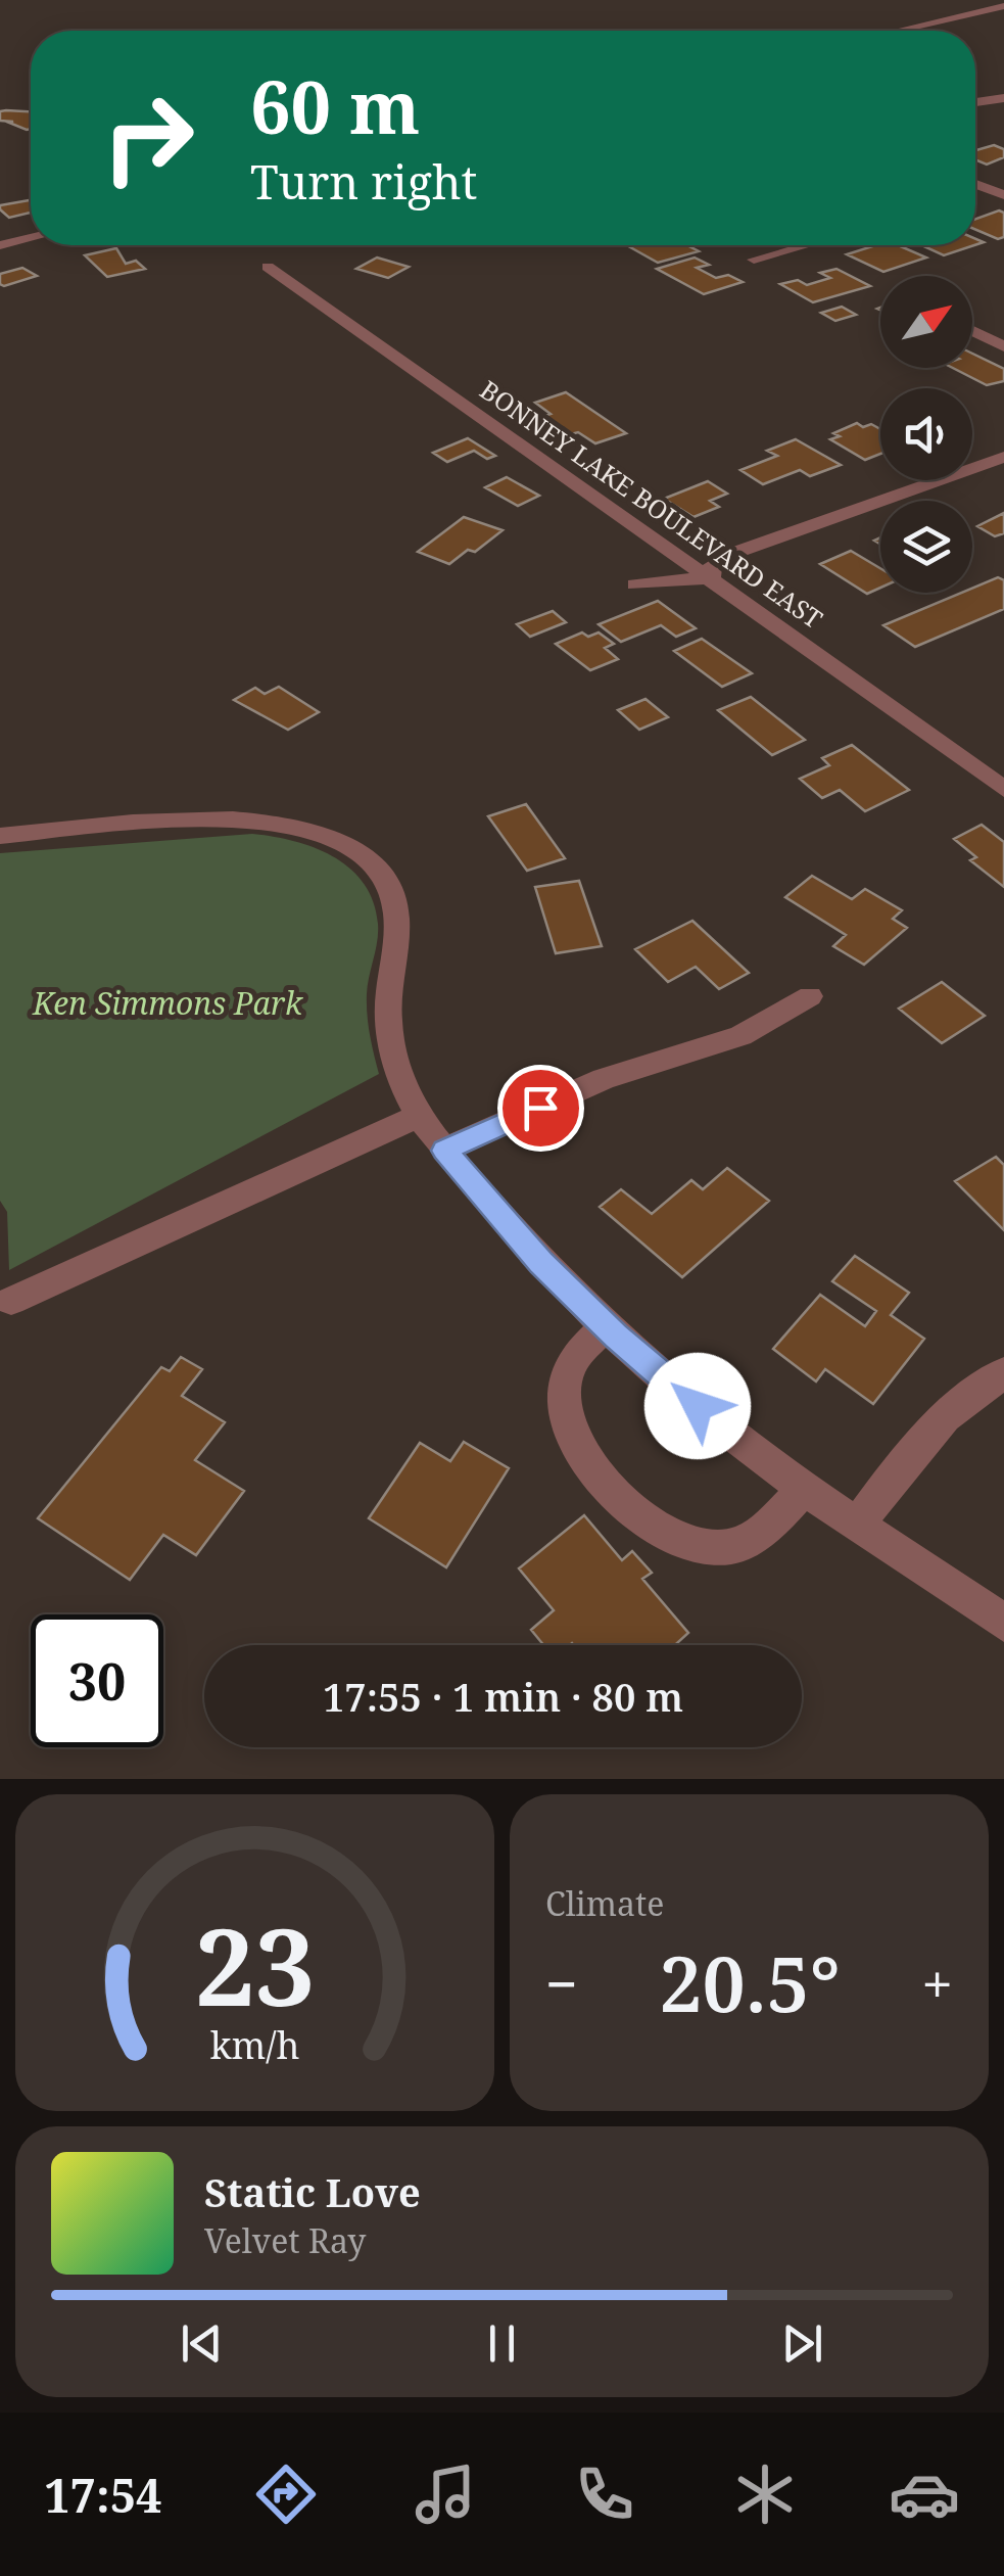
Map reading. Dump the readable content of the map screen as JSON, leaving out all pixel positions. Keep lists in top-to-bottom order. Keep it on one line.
{"streets":{"street":["BONNEY LAKE BOULEVARD EAST"]},"parks":["Ken Simmons Park"],"north":"top right","page":{"turn":["60 m","Turn right"],"limit":"30","trip":"17:55 · 1 min · 80 m","tile":"Climate","heat":["−","20.5°","+"],"song":["Static Love","Velvet Ray"],"tabs":"17:54","gauge":["23","km/h"]}}
